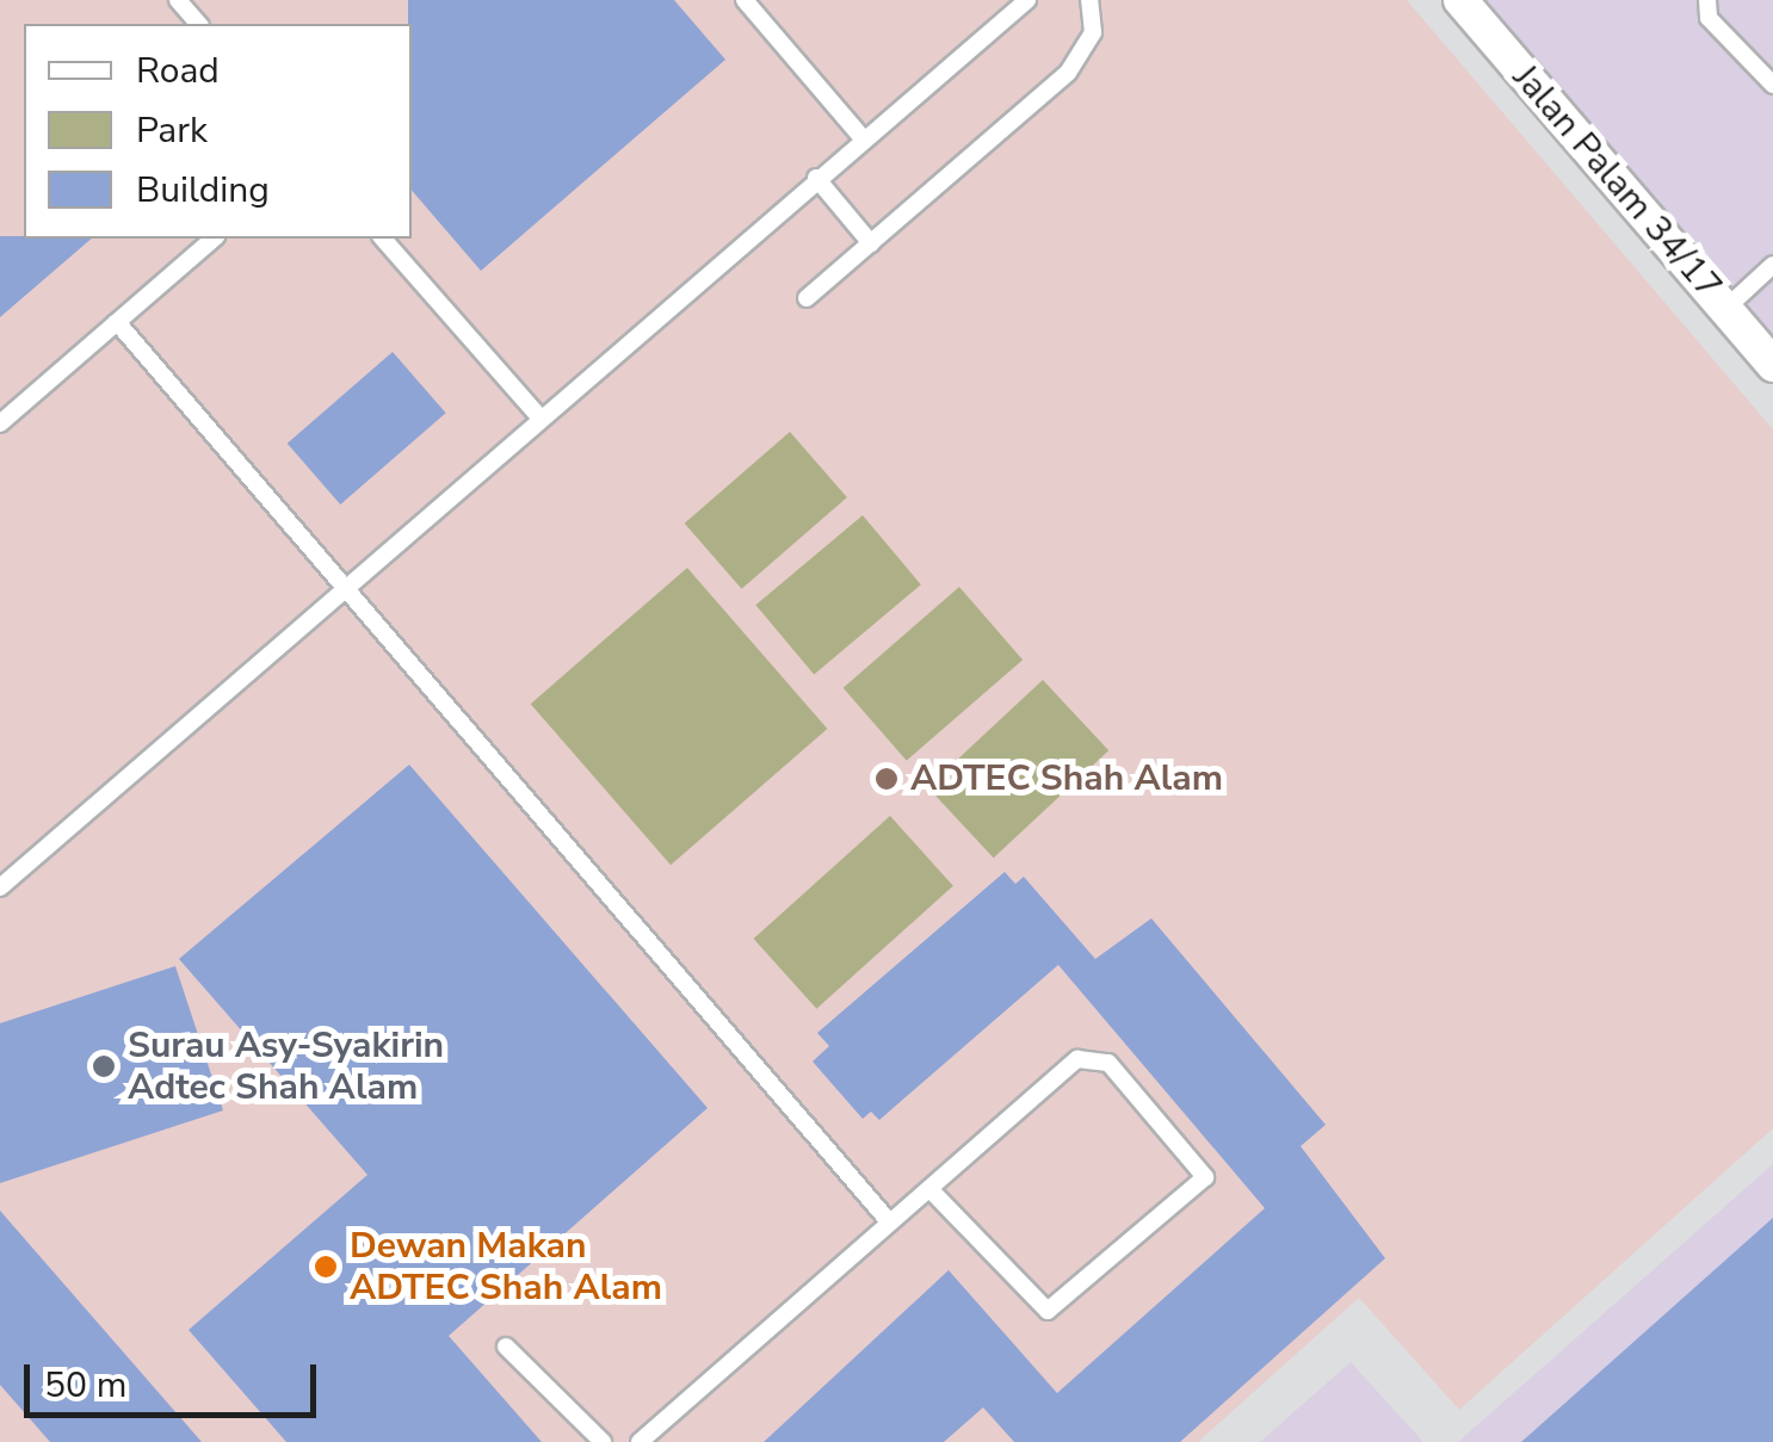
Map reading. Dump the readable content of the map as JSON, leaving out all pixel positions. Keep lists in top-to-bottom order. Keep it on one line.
{"streets":{"street":["Jalan Palam 34/17"]},"places":["ADTEC Shah Alam","Surau Asy-Syakirin Adtec Shah Alam","Dewan Makan ADTEC Shah Alam"],"legend":["Road","Park","Building"],"scale_bar":"50 m"}
